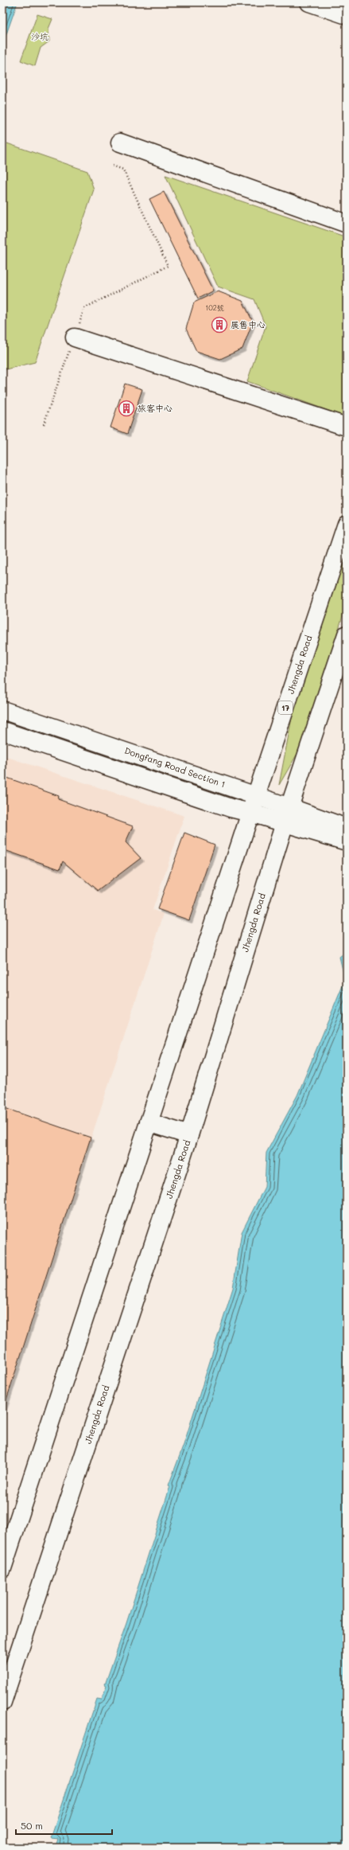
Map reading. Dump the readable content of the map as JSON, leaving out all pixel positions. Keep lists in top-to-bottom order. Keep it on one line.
{"streets":{"street":["Jhengda Road","17","Dongfang Road Section 1"]},"crossings":[["Jhengda Road","Dongfang Road Section 1"]],"parks":["沙坑"],"places":{"building":["展售中心","旅客中心"]},"house_numbers":["102號"],"scale_bar":"50 m"}
